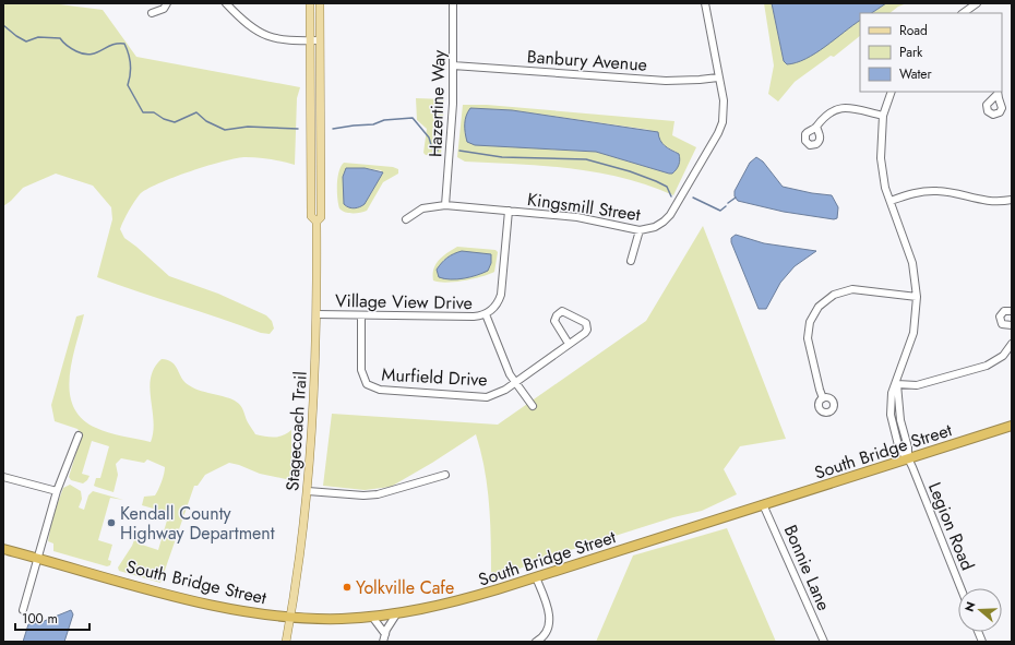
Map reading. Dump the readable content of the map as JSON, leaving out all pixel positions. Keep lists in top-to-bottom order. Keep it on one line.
{"streets":{"highway":["South Bridge Street"],"main road":["Stagecoach Trail"],"street":["Banbury Avenue","Hazertine Way","Kingsmill Street","Village View Drive","Murfield Drive","Legion Road","Bonnie Lane"]},"crossings":[["Banbury Avenue","Hazertine Way"],["Banbury Avenue","Kingsmill Street"],["Hazertine Way","Kingsmill Street"],["Kingsmill Street","Village View Drive"],["Village View Drive","Murfield Drive"],["Village View Drive","Stagecoach Trail"],["Stagecoach Trail","South Bridge Street"],["South Bridge Street","Legion Road"],["South Bridge Street","Bonnie Lane"]],"places":["Kendall County Highway Department","Yolkville Cafe"],"legend":["Road","Park","Water"],"scale_bar":"100 m","north":"left"}
